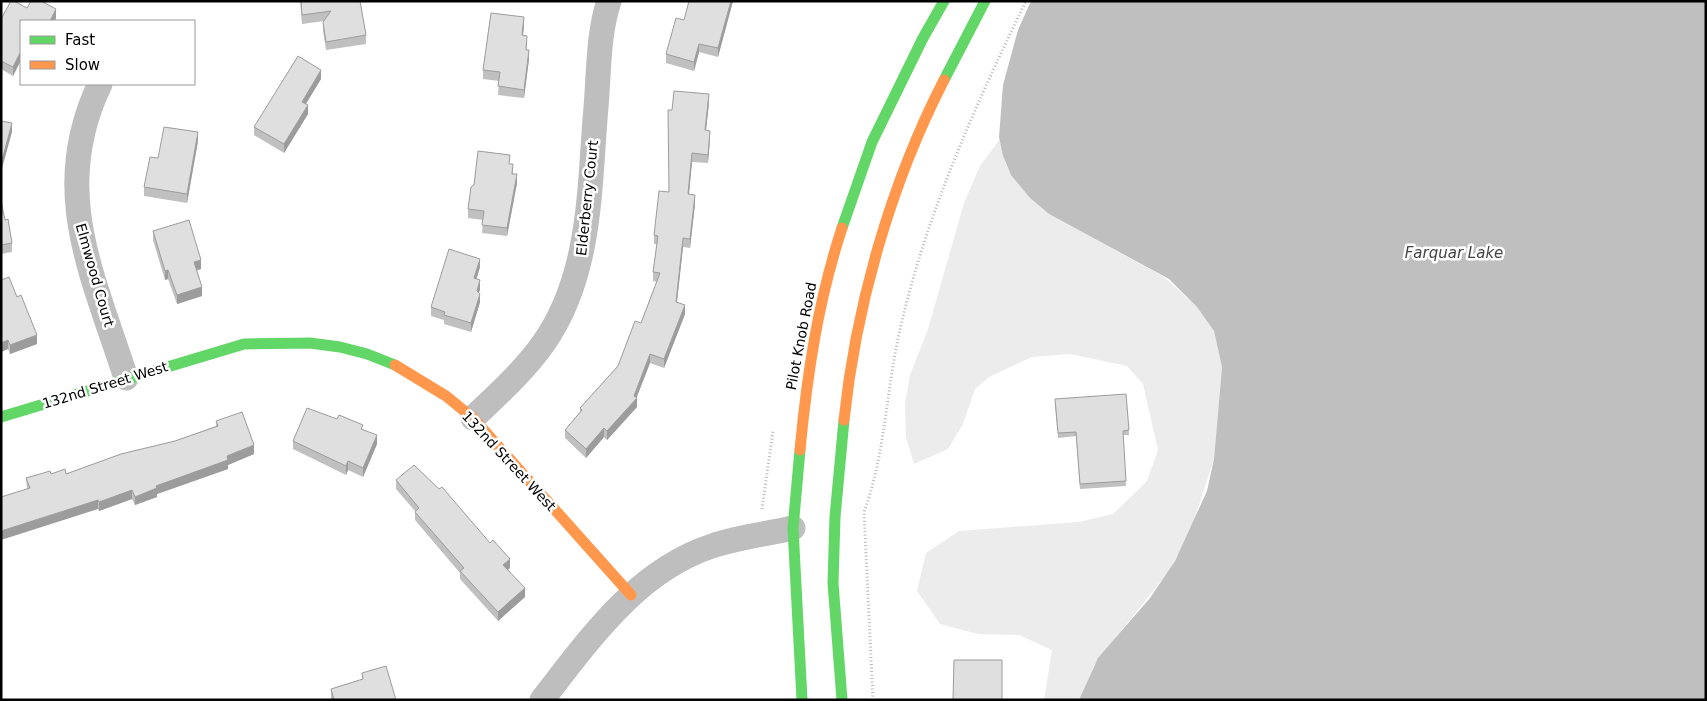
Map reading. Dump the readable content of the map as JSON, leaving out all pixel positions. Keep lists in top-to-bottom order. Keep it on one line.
{"streets":{"main road":["Pilot Knob Road","132nd Street West"],"street":["Elderberry Court","Elmwood Court"]},"crossings":[["Elderberry Court","132nd Street West"],["Elmwood Court","132nd Street West"]],"water":["Farquar Lake"],"legend":["Fast","Slow"]}
